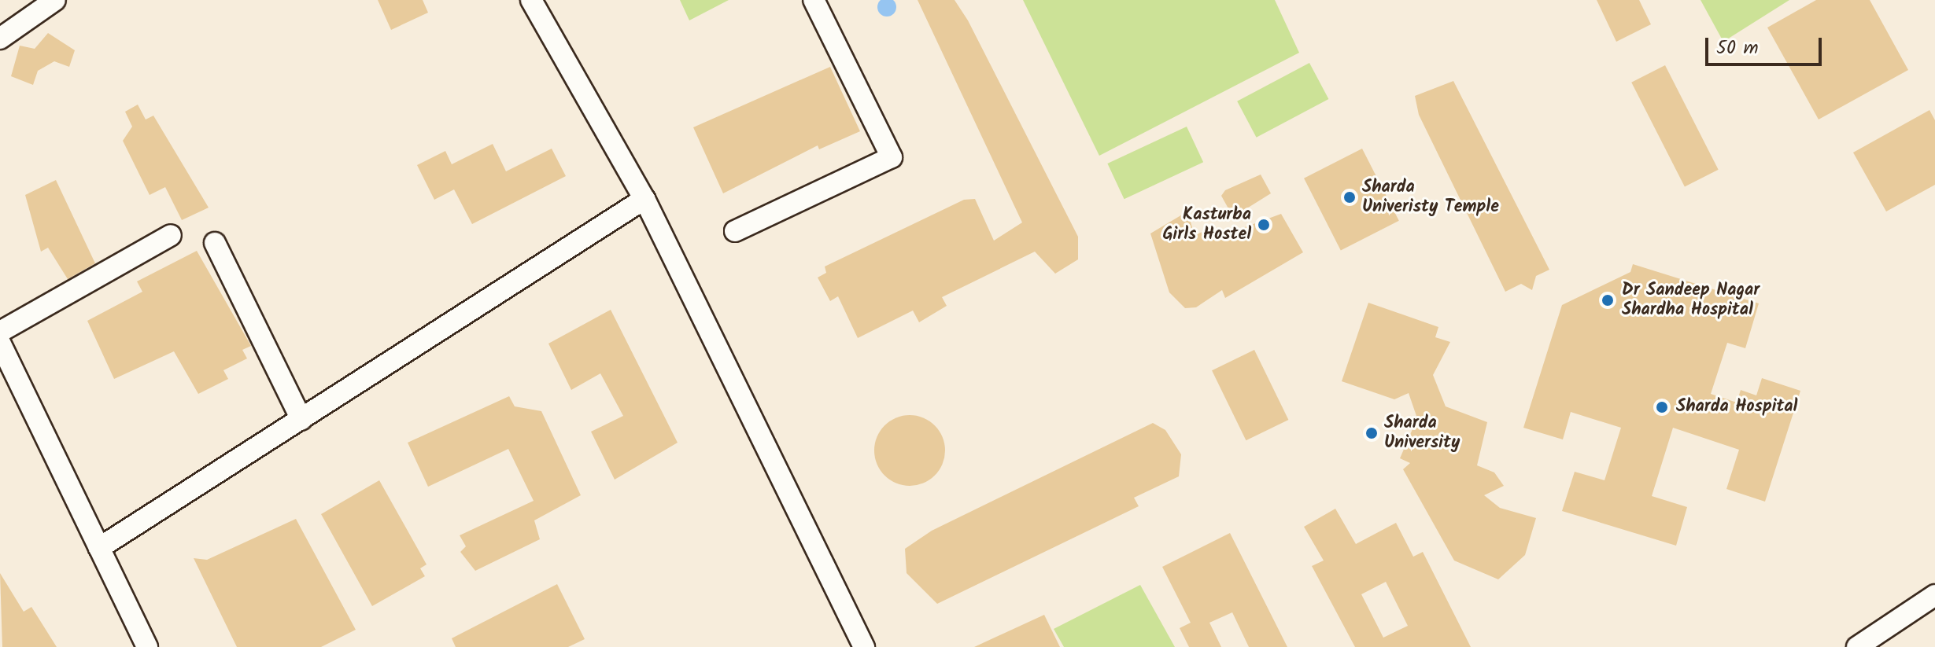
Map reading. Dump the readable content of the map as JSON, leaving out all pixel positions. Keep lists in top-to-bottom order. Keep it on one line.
{"places":["Sharda Univeristy Temple","Kasturba Girls Hostel","Dr Sandeep Nagar Shardha Hospital","Sharda Hospital","Sharda University"],"scale_bar":"50 m"}
